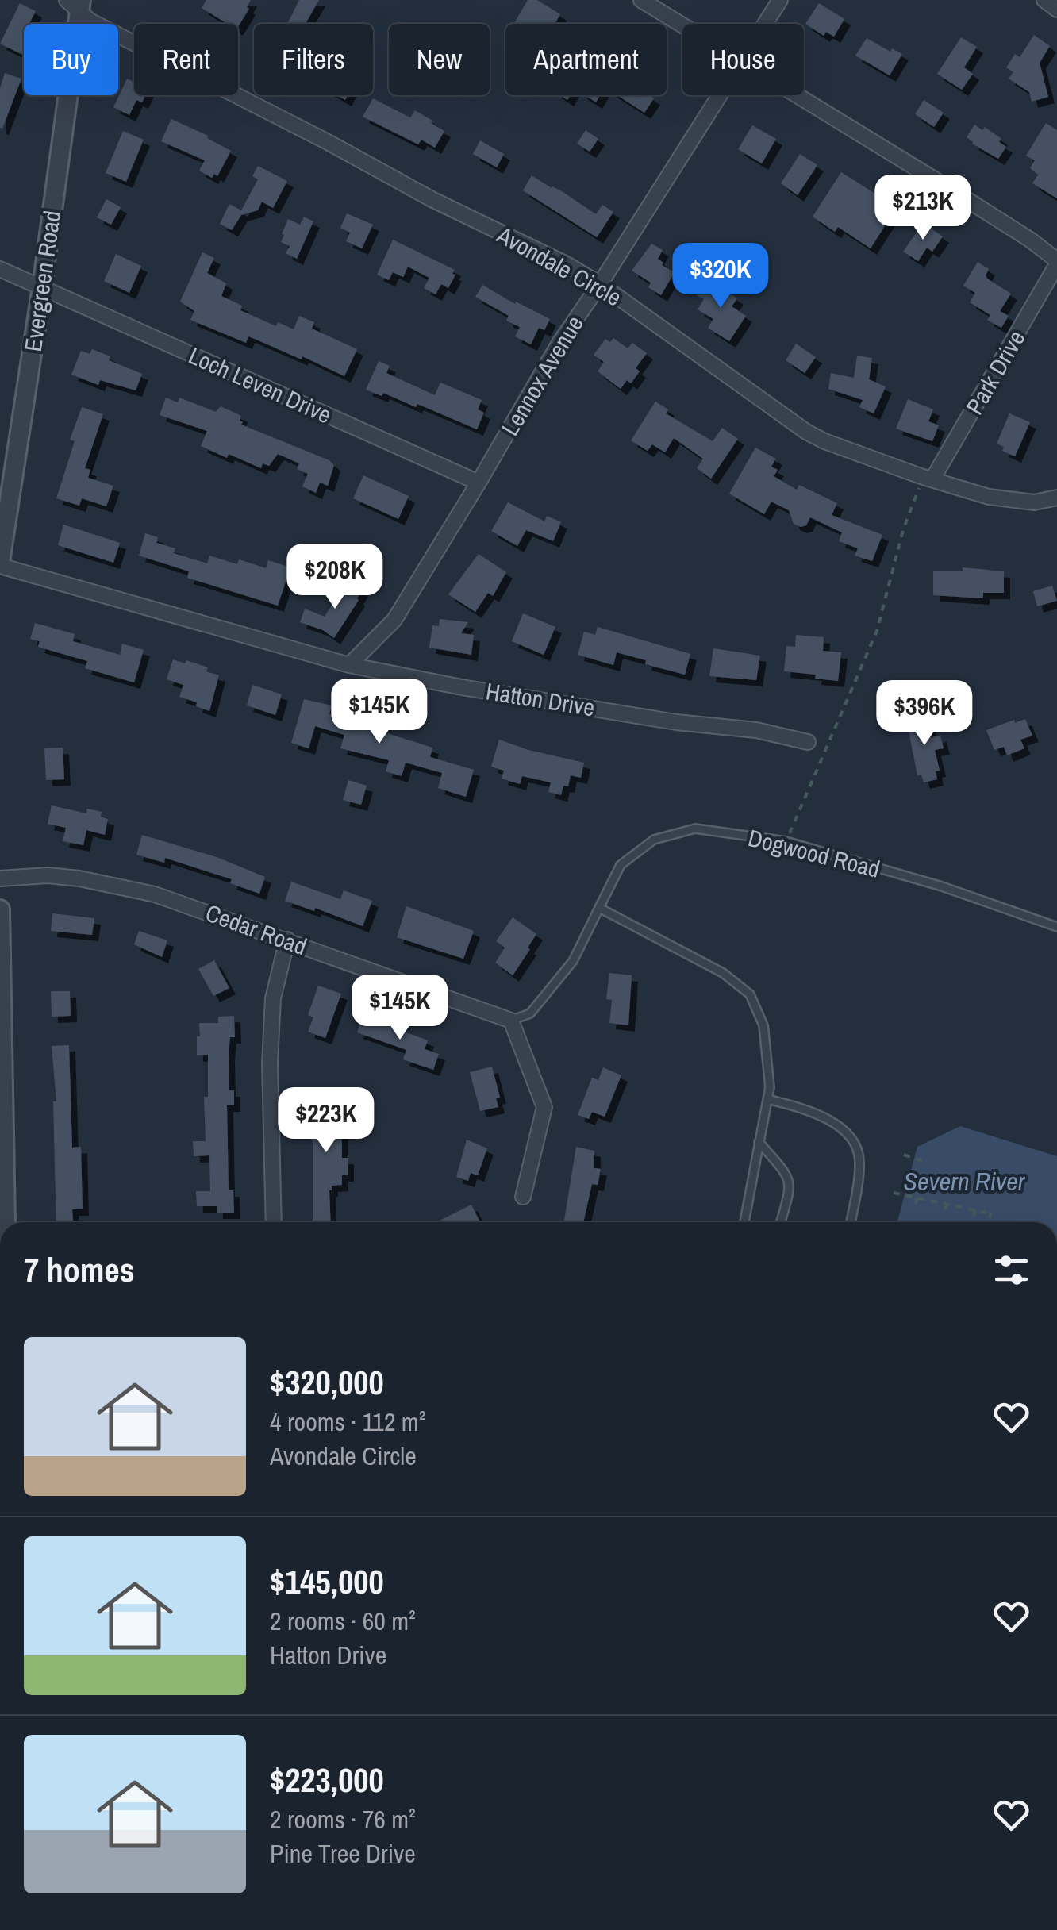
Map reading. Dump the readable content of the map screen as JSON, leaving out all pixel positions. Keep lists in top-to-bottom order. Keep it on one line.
{"streets":{"street":["Avondale Circle","Evergreen Road","Park Drive","Lennox Avenue","Loch Leven Drive","Hatton Drive","Cedar Road"],"lane":["Dogwood Road"]},"crossings":[["Avondale Circle","Evergreen Road"],["Avondale Circle","Park Drive"],["Avondale Circle","Lennox Avenue"],["Evergreen Road","Loch Leven Drive"],["Evergreen Road","Hatton Drive"],["Lennox Avenue","Loch Leven Drive"],["Lennox Avenue","Hatton Drive"],["Dogwood Road","Cedar Road"]],"water":["Severn River"],"page":{"chip":["Buy","Rent","Filters","New","Apartment","House"],"price":["$213K","$320K","$208K","$145K","$396K","$145K","$223K"],"heading":"7 homes","list":[{"name":"$320,000","note":"4 rooms · 112 m² · Avondale Circle"},{"name":"$145,000","note":"2 rooms · 60 m² · Hatton Drive"},{"name":"$223,000","note":"2 rooms · 76 m² · Pine Tree Drive"}]}}
